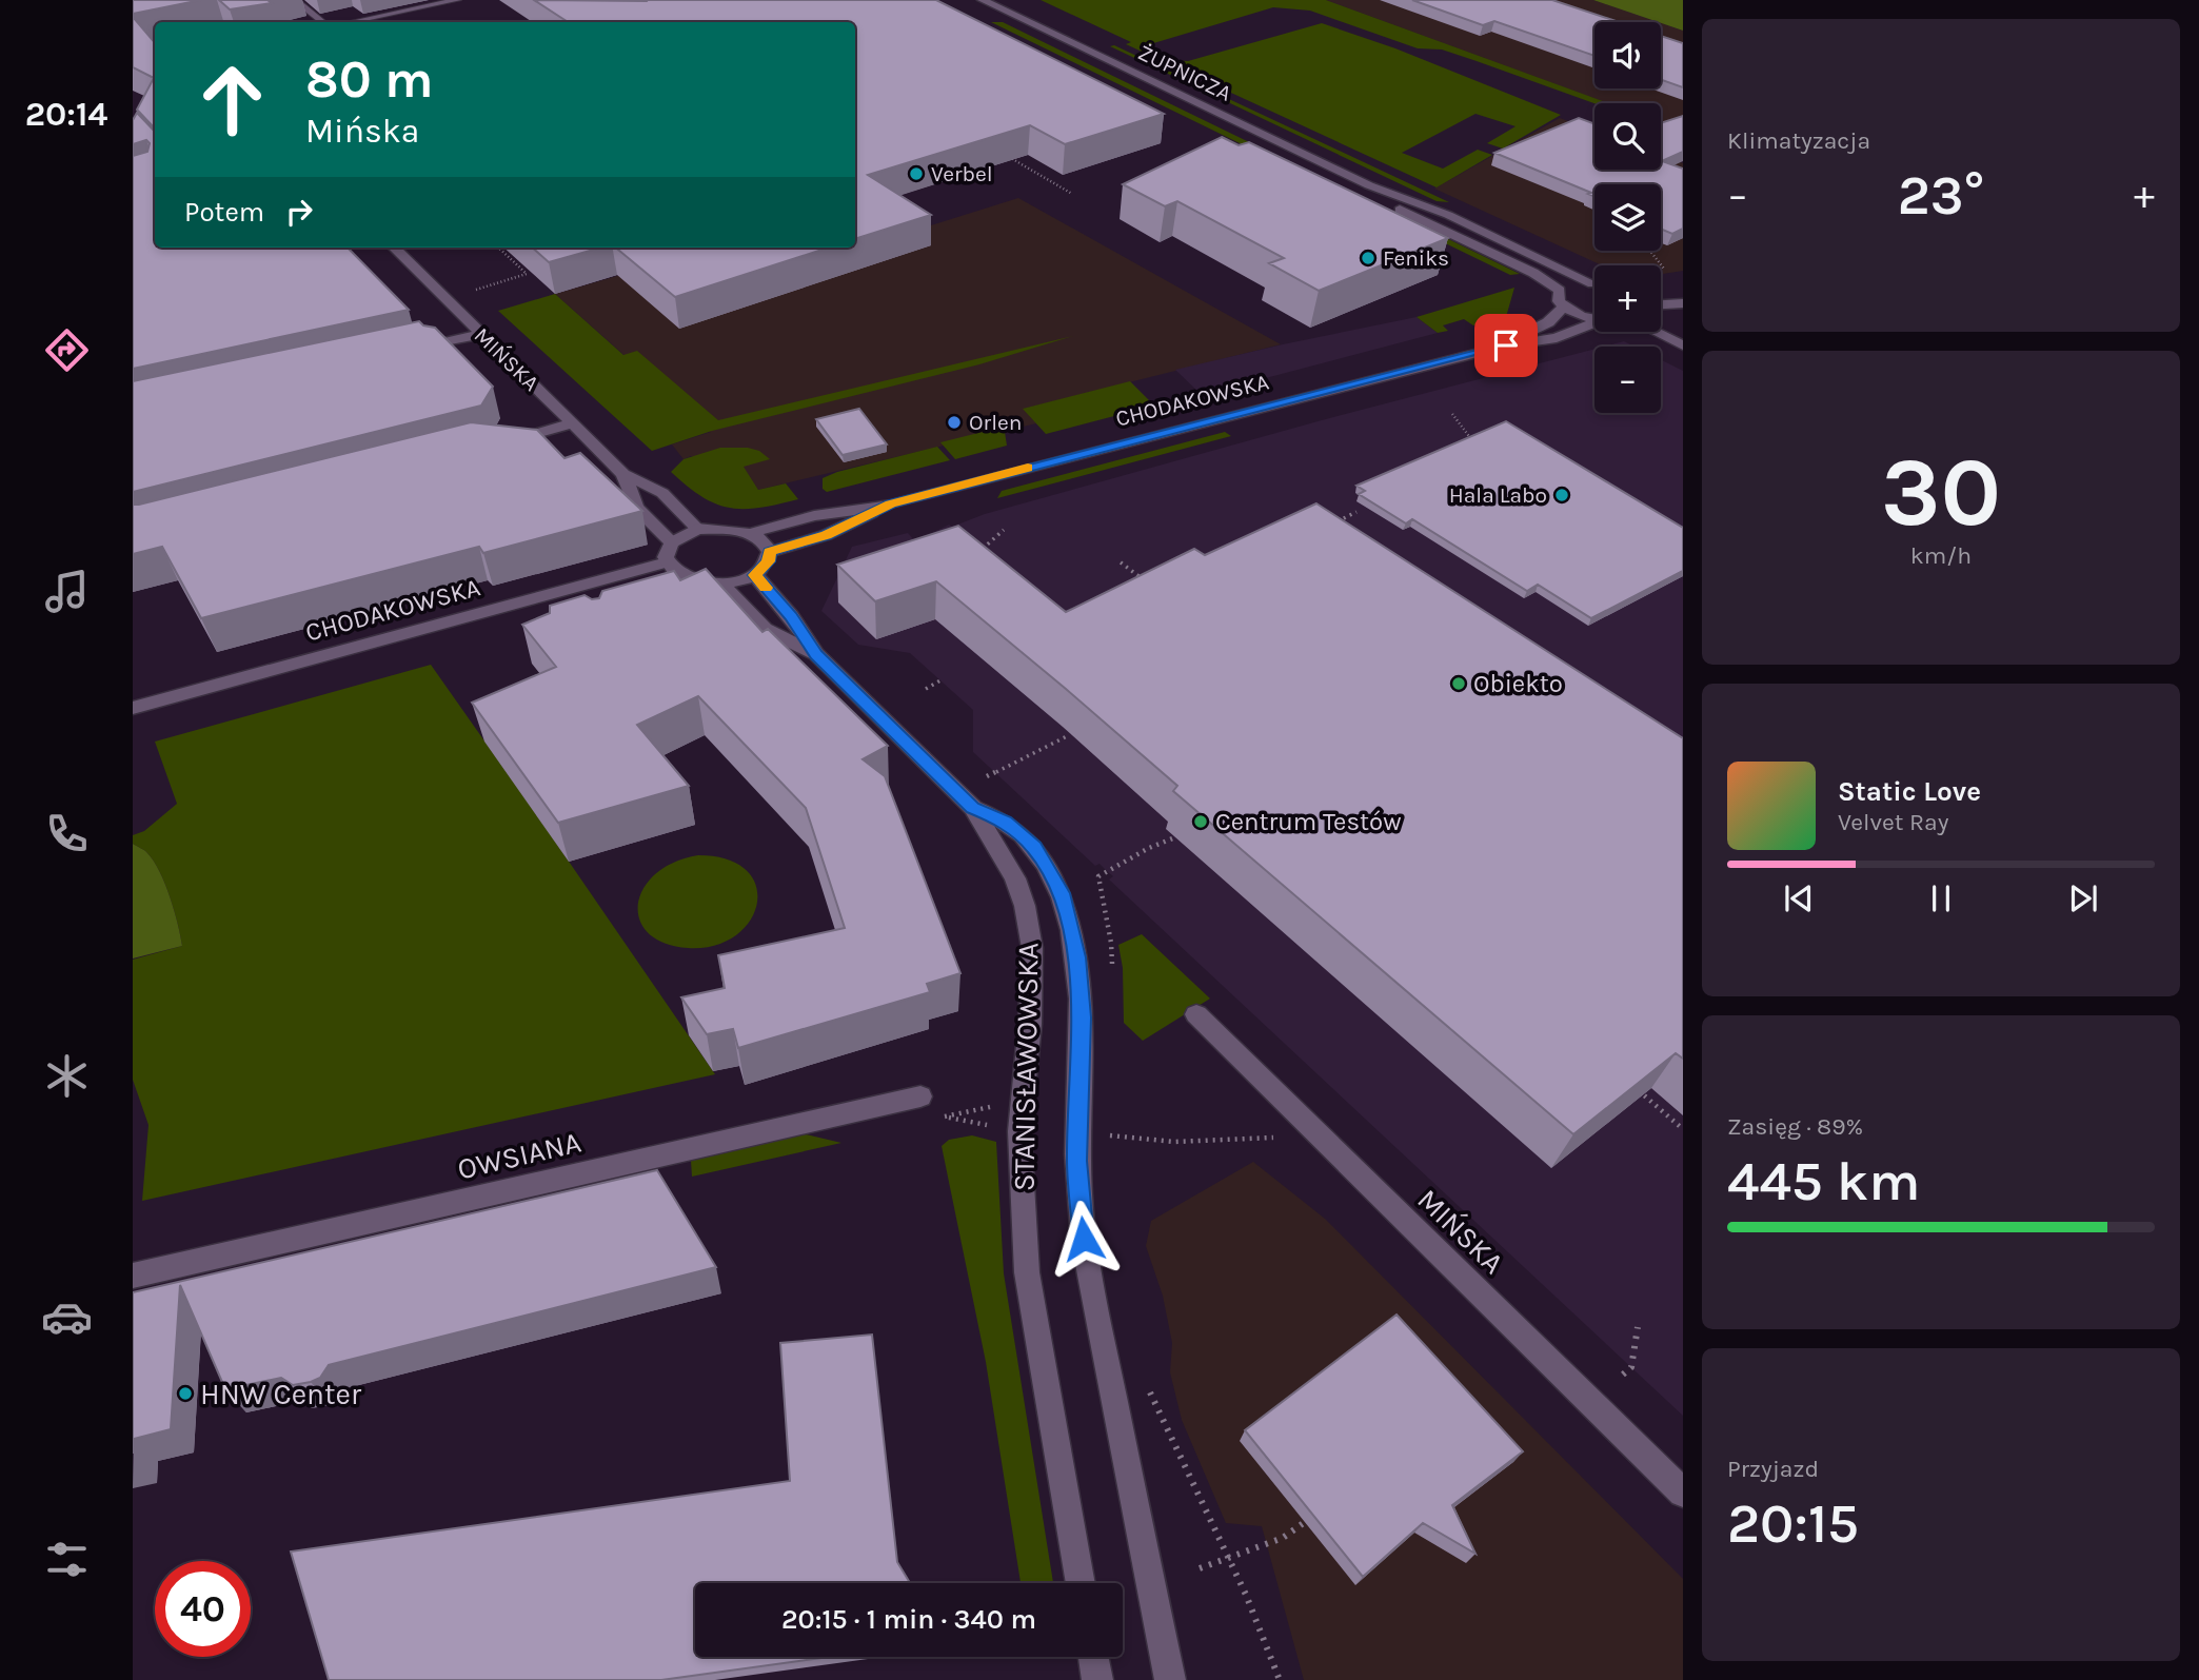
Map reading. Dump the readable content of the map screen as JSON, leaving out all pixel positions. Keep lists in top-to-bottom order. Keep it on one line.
{"streets":{"street":["ŻUPNICZA","MIŃSKA","CHODAKOWSKA","STANISŁAWOWSKA","OWSIANA"]},"places":["Verbel","Feniks","Orlen","Hala Labo","Obiekto","Centrum Testów","HNW Center"],"page":{"tabs":"20:14","tile":["Klimatyzacja",["30","km/h"],["Zasięg · 89%","445 km"],["Przyjazd","20:15"]],"map_buttons":["+","−"],"turn":["80 m","Mińska"],"heat":["−","23°","+"],"then":"Potem","song":["Static Love","Velvet Ray"],"limit":"40","trip":"20:15 · 1 min · 340 m"}}
